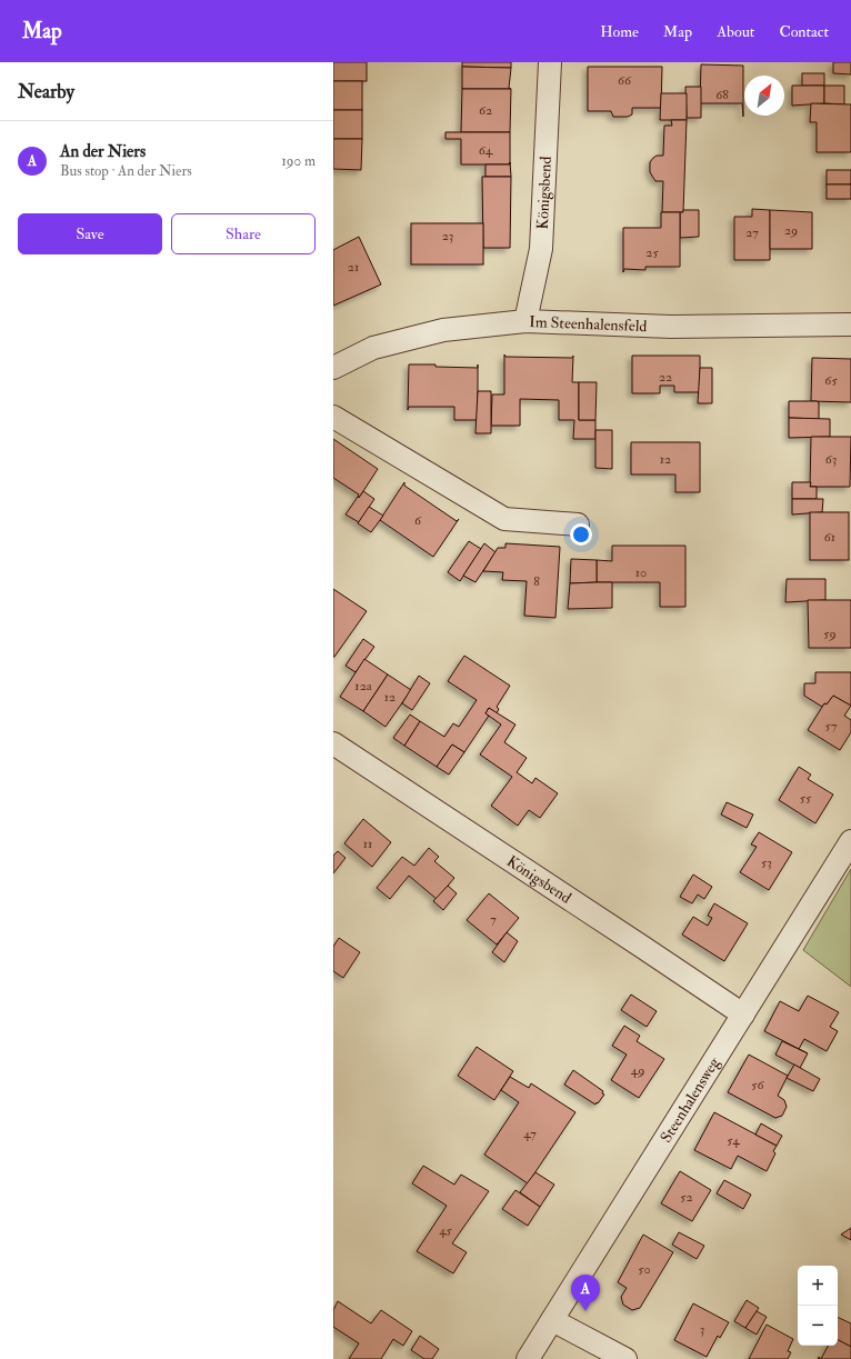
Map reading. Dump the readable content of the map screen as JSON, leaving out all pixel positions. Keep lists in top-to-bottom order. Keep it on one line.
{"streets":{"street":["Königsbend","Im Steenhalensfeld","Steenhalensweg"]},"crossings":[["Königsbend","Im Steenhalensfeld"],["Königsbend","Steenhalensweg"]],"house_numbers":["66","68","62","64","29","27","23","25","21","22","65","12","63","6","61","10","8","59","12a","12","57","55","11","53","7","49","56","47","54","52","45","50","3"],"north":"top right","page":{"header":"Map","nav":["Home","Map","About","Contact"],"heading":"Nearby","list":[{"mark":"A","name":"An der Niers","note":"Bus stop · An der Niers","value":"190 m"}],"buttons":["Save","Share"],"map_buttons":["+","−"],"pins":"A"}}
